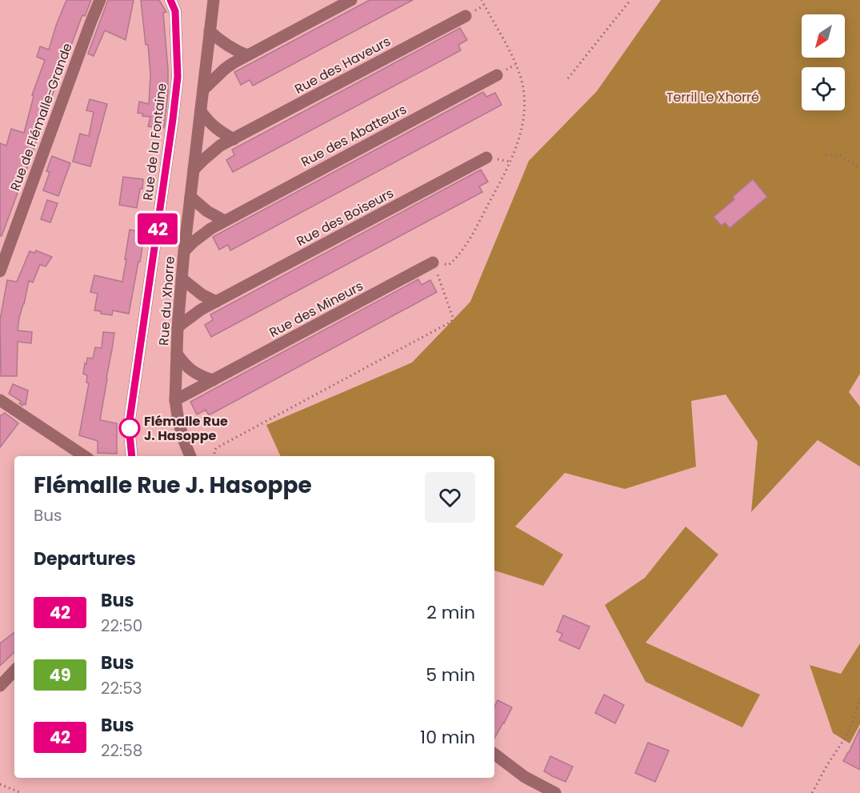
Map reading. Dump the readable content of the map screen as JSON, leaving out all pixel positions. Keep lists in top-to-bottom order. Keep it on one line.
{"streets":{"street":["Rue des Haveurs","Rue de Flémalle-Grande","Rue des Abatteurs","Rue de la Fontaine","Rue des Boiseurs","Rue du Xhorre","Rue des Mineurs"]},"crossings":[["Rue des Haveurs","Rue du Xhorre"],["Rue des Abatteurs","Rue du Xhorre"],["Rue des Boiseurs","Rue du Xhorre"],["Rue du Xhorre","Rue des Mineurs"]],"parks":["Terril Le Xhorré"],"places":["Flémalle Rue J. Hasoppe"],"lines":["bus line 42"],"north":"bottom left","page":{"on_map":"42","heading":[["Flémalle Rue J. Hasoppe","Bus"],"Departures"],"list":[{"mark":"42","name":"Bus","note":"22:50","value":"2 min"},{"mark":"49","name":"Bus","note":"22:53","value":"5 min"},{"mark":"42","name":"Bus","note":"22:58","value":"10 min"}]}}
